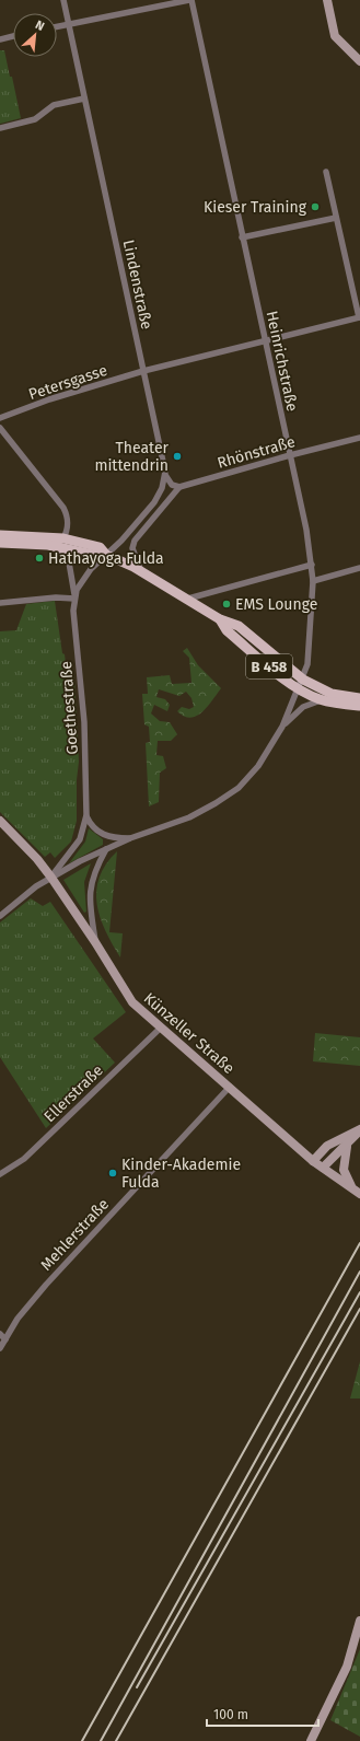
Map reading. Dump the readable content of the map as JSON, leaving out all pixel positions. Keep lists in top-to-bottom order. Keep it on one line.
{"streets":{"main road":["B 458","Künzeller Straße"],"street":["Lindenstraße","Heinrichstraße","Petersgasse","Rhönstraße","Goethestraße","Ellerstraße","Mehlerstraße"]},"crossings":[["Lindenstraße","Petersgasse"],["Heinrichstraße","Petersgasse"],["Heinrichstraße","Rhönstraße"],["Heinrichstraße","B 458"],["Heinrichstraße","Goethestraße"],["Heinrichstraße","Künzeller Straße"],["B 458","Goethestraße"],["Goethestraße","Künzeller Straße"],["Künzeller Straße","Ellerstraße"],["Künzeller Straße","Mehlerstraße"]],"places":["Kieser Training","Theater mittendrin","Hathayoga Fulda","EMS Lounge","Kinder-Akademie Fulda"],"scale_bar":"100 m","north":"top right"}
